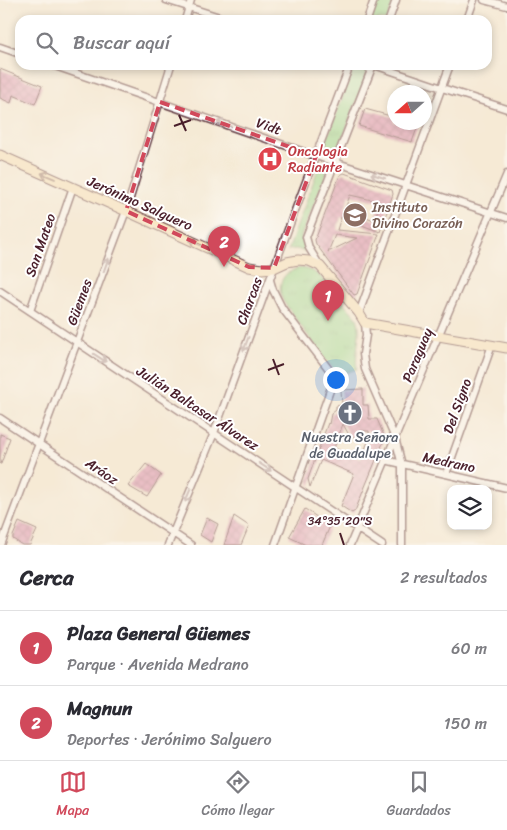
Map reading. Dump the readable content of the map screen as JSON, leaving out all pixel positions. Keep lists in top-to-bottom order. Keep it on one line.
{"streets":{"street":["Vidt","Jerónimo Salguero","San Mateo","Charcas","Güemes","Paraguay","Del Signo","Julián Baltasar Álvarez","Medrano","Aráoz"]},"crossings":[["Vidt","Charcas"],["Vidt","Güemes"],["Vidt","Paraguay"],["Jerónimo Salguero","San Mateo"],["Jerónimo Salguero","Charcas"],["Jerónimo Salguero","Güemes"],["San Mateo","Julián Baltasar Álvarez"],["Charcas","Julián Baltasar Álvarez"],["Charcas","Aráoz"],["Güemes","Julián Baltasar Álvarez"],["Güemes","Aráoz"],["Paraguay","Julián Baltasar Álvarez"],["Paraguay","Medrano"],["Del Signo","Medrano"]],"one_way":["Vidt","Jerónimo Salguero","Charcas","Julián Baltasar Álvarez"],"places":{"hospital":["Oncologia Radiante"],"school or university":["Instituto Divino Corazón"],"church":["Nuestra Señora de Guadalupe"]},"north":"left","page":{"search":"Buscar aquí","pins":["2","1"],"heading":["Cerca","2 resultados"],"list":[{"mark":"1","name":"Plaza General Güemes","note":"Parque · Avenida Medrano","value":"60 m"},{"mark":"2","name":"Magnun","note":"Deportes · Jerónimo Salguero","value":"150 m"}],"nav":["Mapa","Cómo llegar","Guardados"]},"coordinates":["34°35'20\"S"]}
